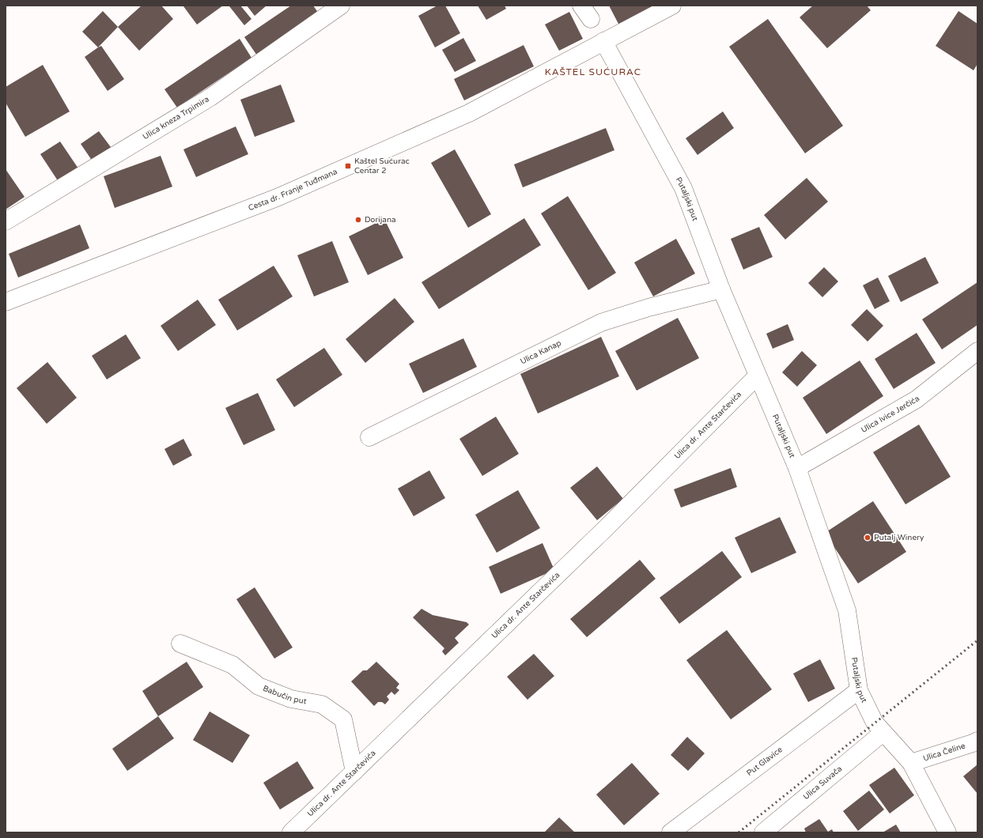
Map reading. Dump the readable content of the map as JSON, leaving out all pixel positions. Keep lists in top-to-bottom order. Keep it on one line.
{"streets":{"street":["Ulica kneza Trpimira","Cesta dr. Franje Tuđmana","Putaljski put","Ulica Kanap","Ulica Ivice Jerčića","Ulica dr. Ante Starčevića","Babučin put","Ulica Čeline","Put Glavice","Ulica Suvača"]},"crossings":[["Cesta dr. Franje Tuđmana","Putaljski put"],["Putaljski put","Ulica Kanap"],["Putaljski put","Ulica Ivice Jerčića"],["Putaljski put","Ulica dr. Ante Starčevića"],["Putaljski put","Ulica Čeline"],["Putaljski put","Put Glavice"],["Putaljski put","Ulica Suvača"],["Ulica dr. Ante Starčevića","Babučin put"]],"districts":["KAŠTEL SUĆURAC"],"places":{"transit":["Kaštel Sućurac Centar 2"],"other":["Dorijana","Putalj Winery"]}}
